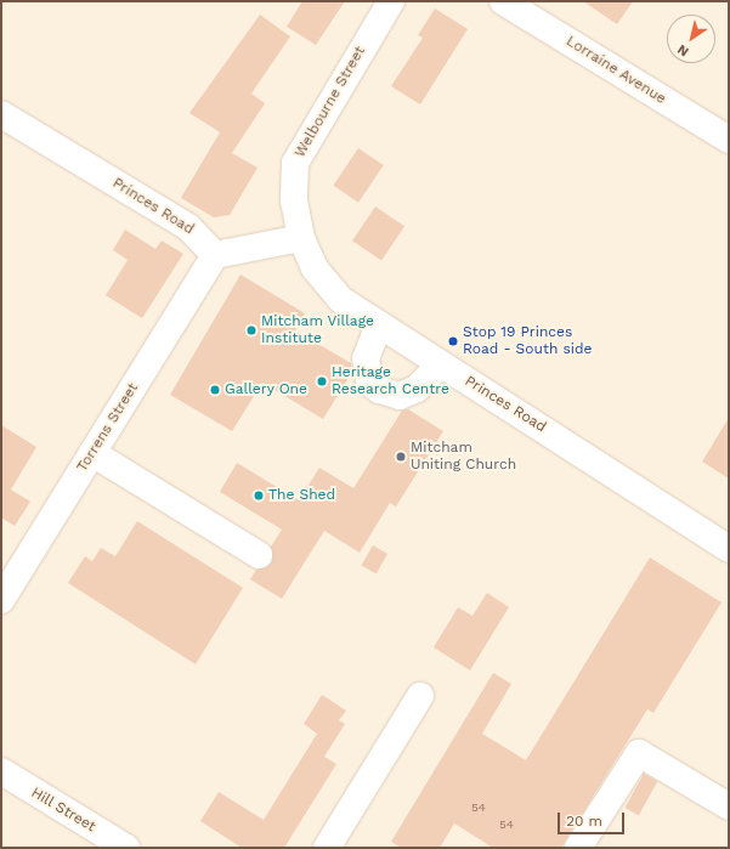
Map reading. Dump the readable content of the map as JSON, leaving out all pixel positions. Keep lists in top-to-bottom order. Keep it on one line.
{"streets":{"street":["Lorraine Avenue","Welbourne Street","Princes Road","Torrens Street","Hill Street"]},"crossings":[["Welbourne Street","Princes Road"],["Princes Road","Torrens Street"]],"places":["Mitcham Village Institute","Stop 19 Princes Road - South side","Heritage Research Centre","Gallery One","Mitcham Uniting Church","The Shed"],"house_numbers":["54","54"],"scale_bar":"20 m","north":"bottom left"}
